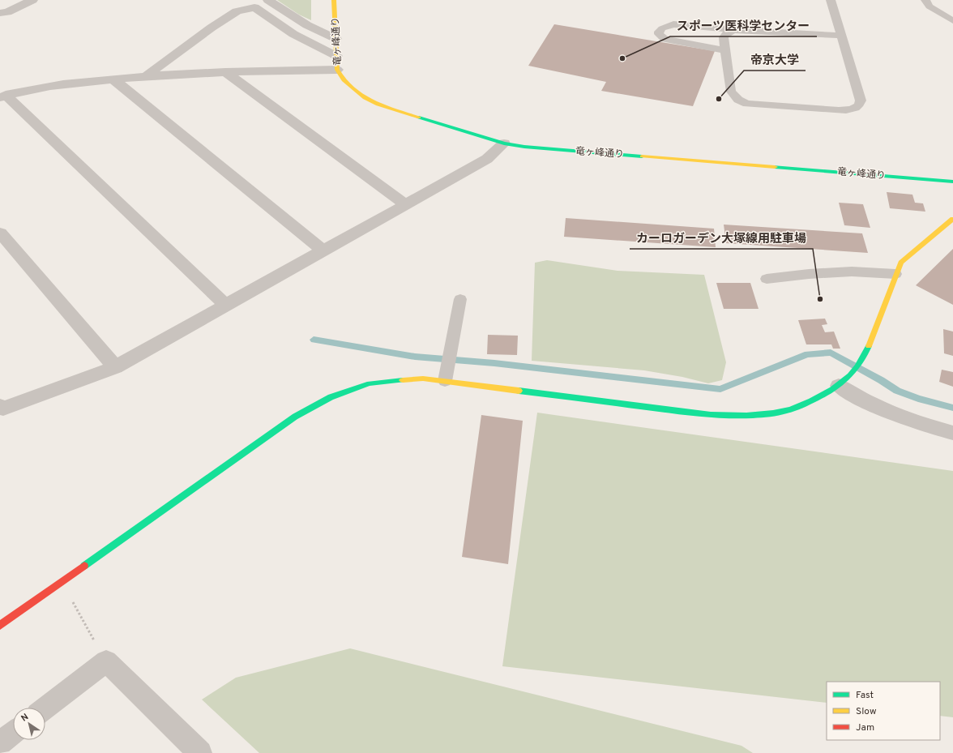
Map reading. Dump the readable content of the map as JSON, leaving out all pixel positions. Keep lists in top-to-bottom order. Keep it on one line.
{"streets":{"street":["竜ヶ峰通り"]},"places":["スポーツ医科学センター","帝京大学","カーロガーデン大塚線用駐車場"],"legend":["Fast","Slow","Jam"],"north":"top left"}
